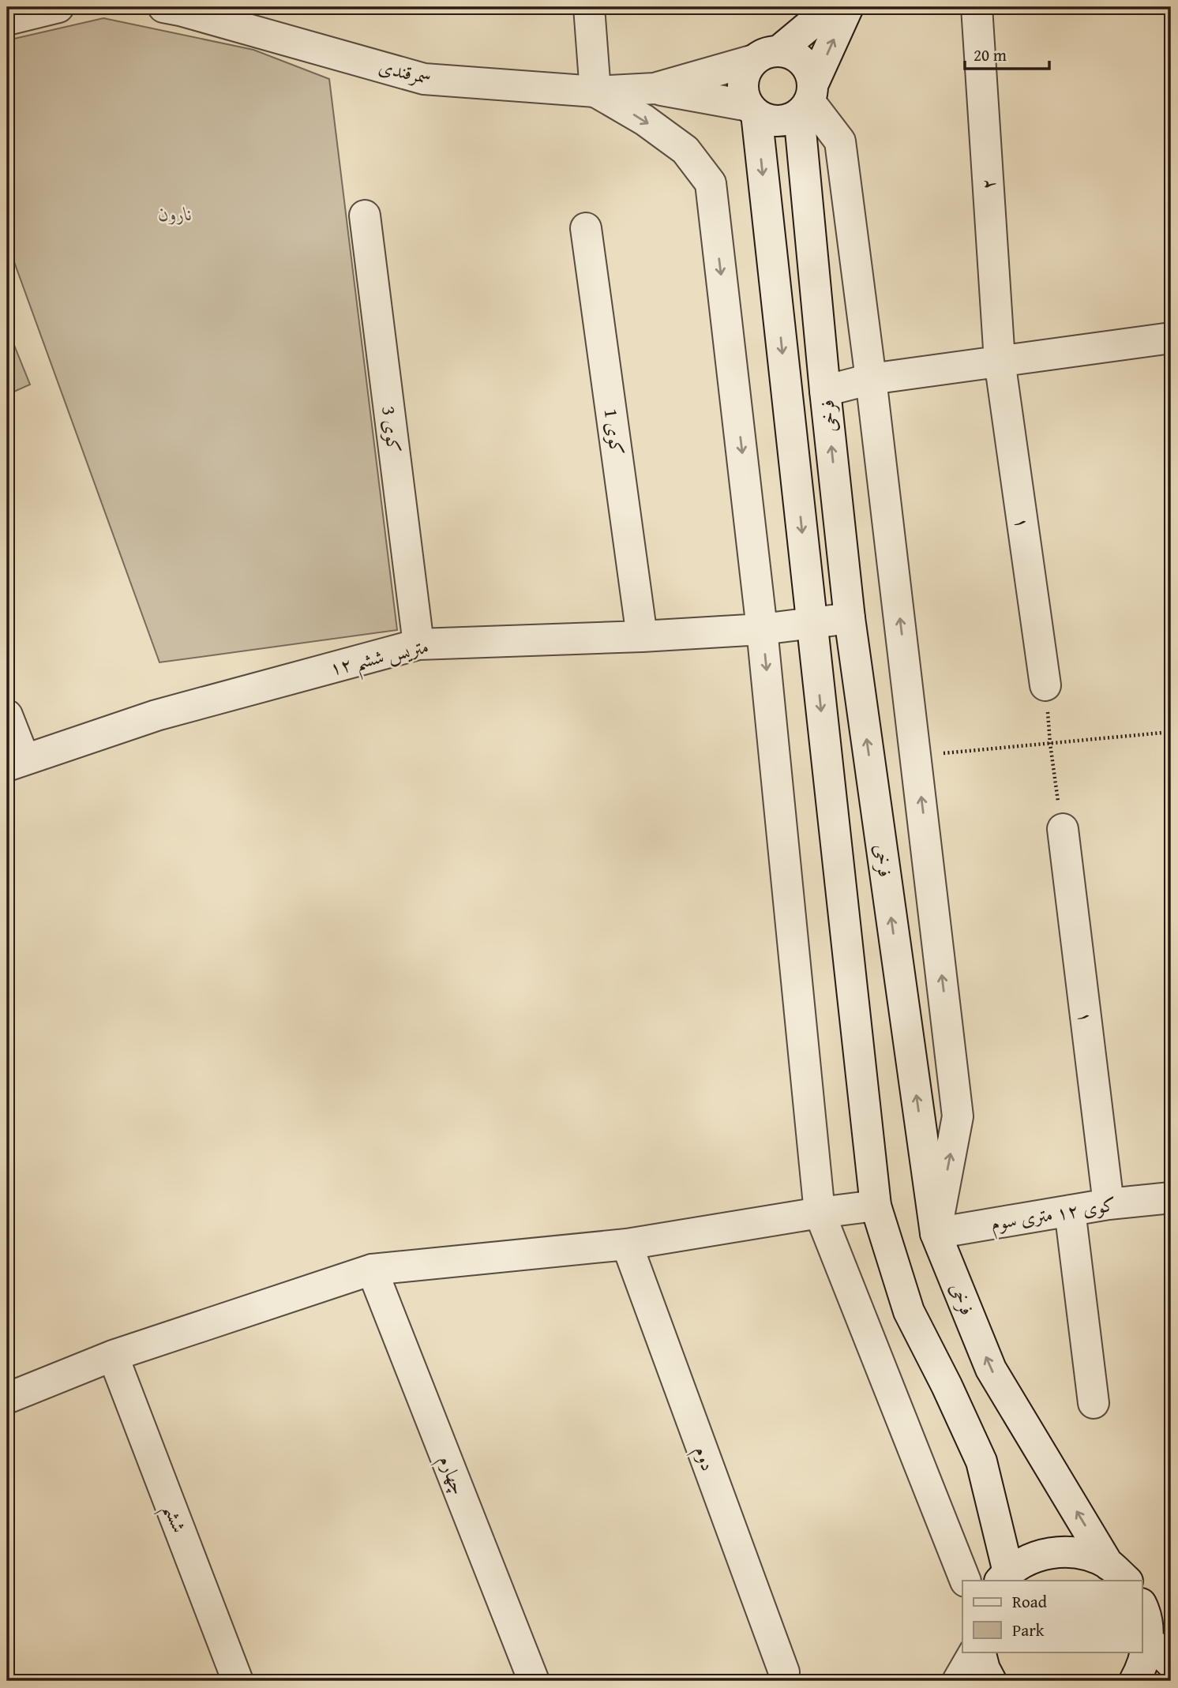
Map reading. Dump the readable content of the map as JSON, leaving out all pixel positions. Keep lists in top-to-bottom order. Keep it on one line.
{"streets":{"street":["سمرقندی","۲","فرخی","کوی 3","کوی 1","۱","۱۲ متریس ششم","کوی ۱۲ متری سوم","دوم","چهارم","ششم"]},"crossings":[["۲","۱"],["فرخی","۱۲ متریس ششم"],["فرخی","کوی ۱۲ متری سوم"],["کوی 3","۱۲ متریس ششم"],["کوی 1","۱۲ متریس ششم"],["۱","کوی ۱۲ متری سوم"]],"parks":["نارون"],"legend":["Road","Park"],"scale_bar":"20 m"}
